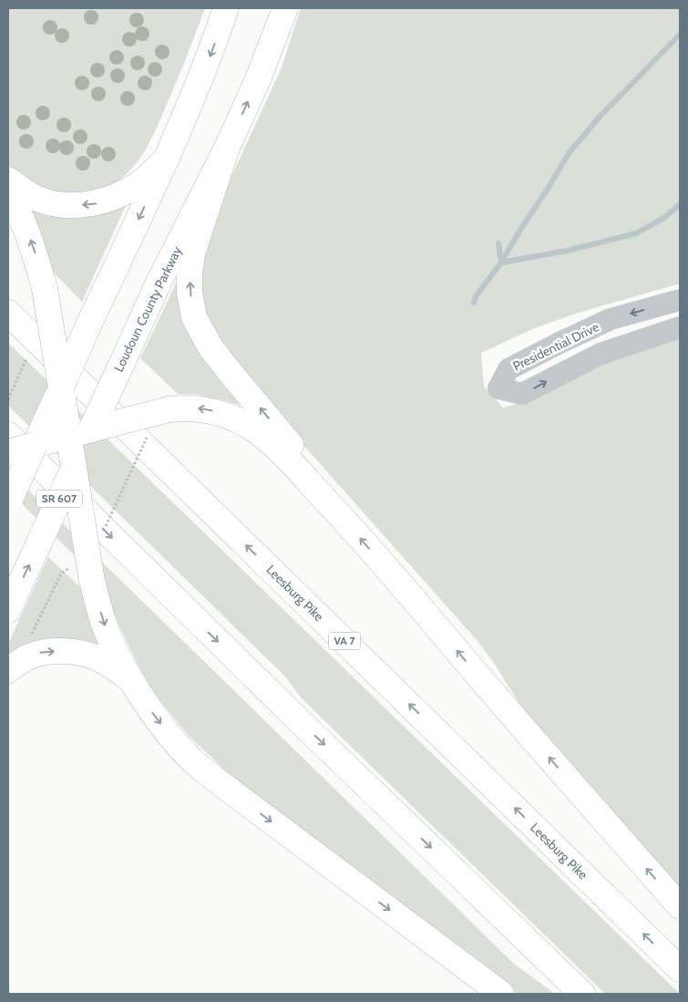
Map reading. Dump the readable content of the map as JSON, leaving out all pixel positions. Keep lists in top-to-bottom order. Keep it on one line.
{"streets":{"main road":["Loudoun County Parkway","SR 607","Leesburg Pike","VA 7"],"street":["Presidential Drive"]}}
